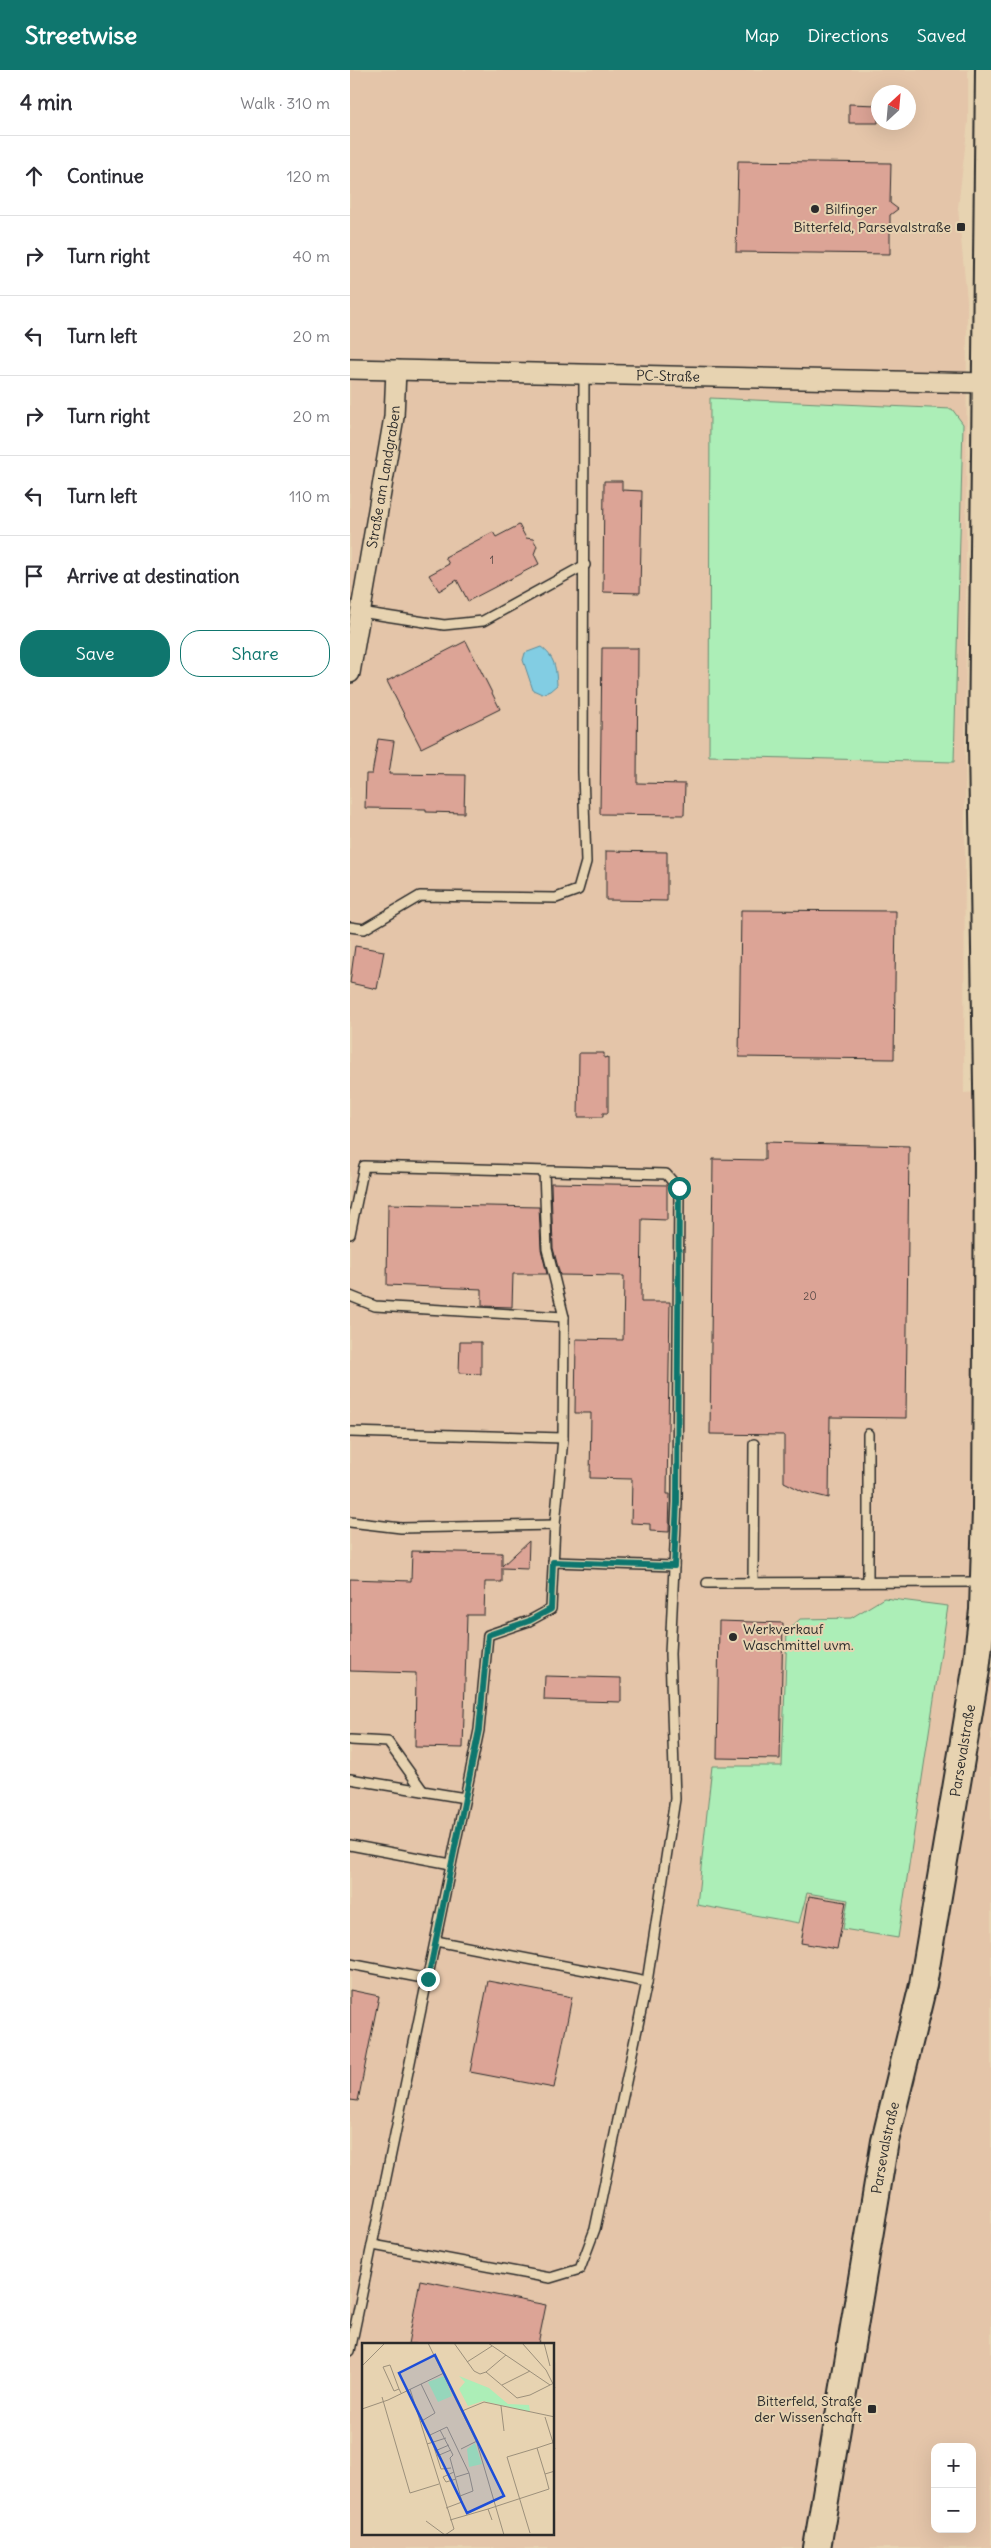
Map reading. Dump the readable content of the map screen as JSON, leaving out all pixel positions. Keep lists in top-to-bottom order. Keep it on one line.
{"streets":{"street":["PC-Straße","Straße am Landgraben","Parsevalstraße"]},"crossings":[["PC-Straße","Straße am Landgraben"],["PC-Straße","Parsevalstraße"]],"places":{"other":["Bilfinger","Werkverkauf Waschmittel uvm."],"transit":["Bitterfeld, Parsevalstraße","Bitterfeld, Straße der Wissenschaft"]},"house_numbers":["1","20"],"north":"top right","page":{"header":"Streetwise","nav":["Map","Directions","Saved"],"heading":["4 min","Walk · 310 m"],"list":[["Continue","120 m"],["Turn right","40 m"],["Turn left","20 m"],["Turn right","20 m"],["Turn left","110 m"],"Arrive at destination"],"buttons":["Save","Share"],"map_buttons":["+","−"]}}
